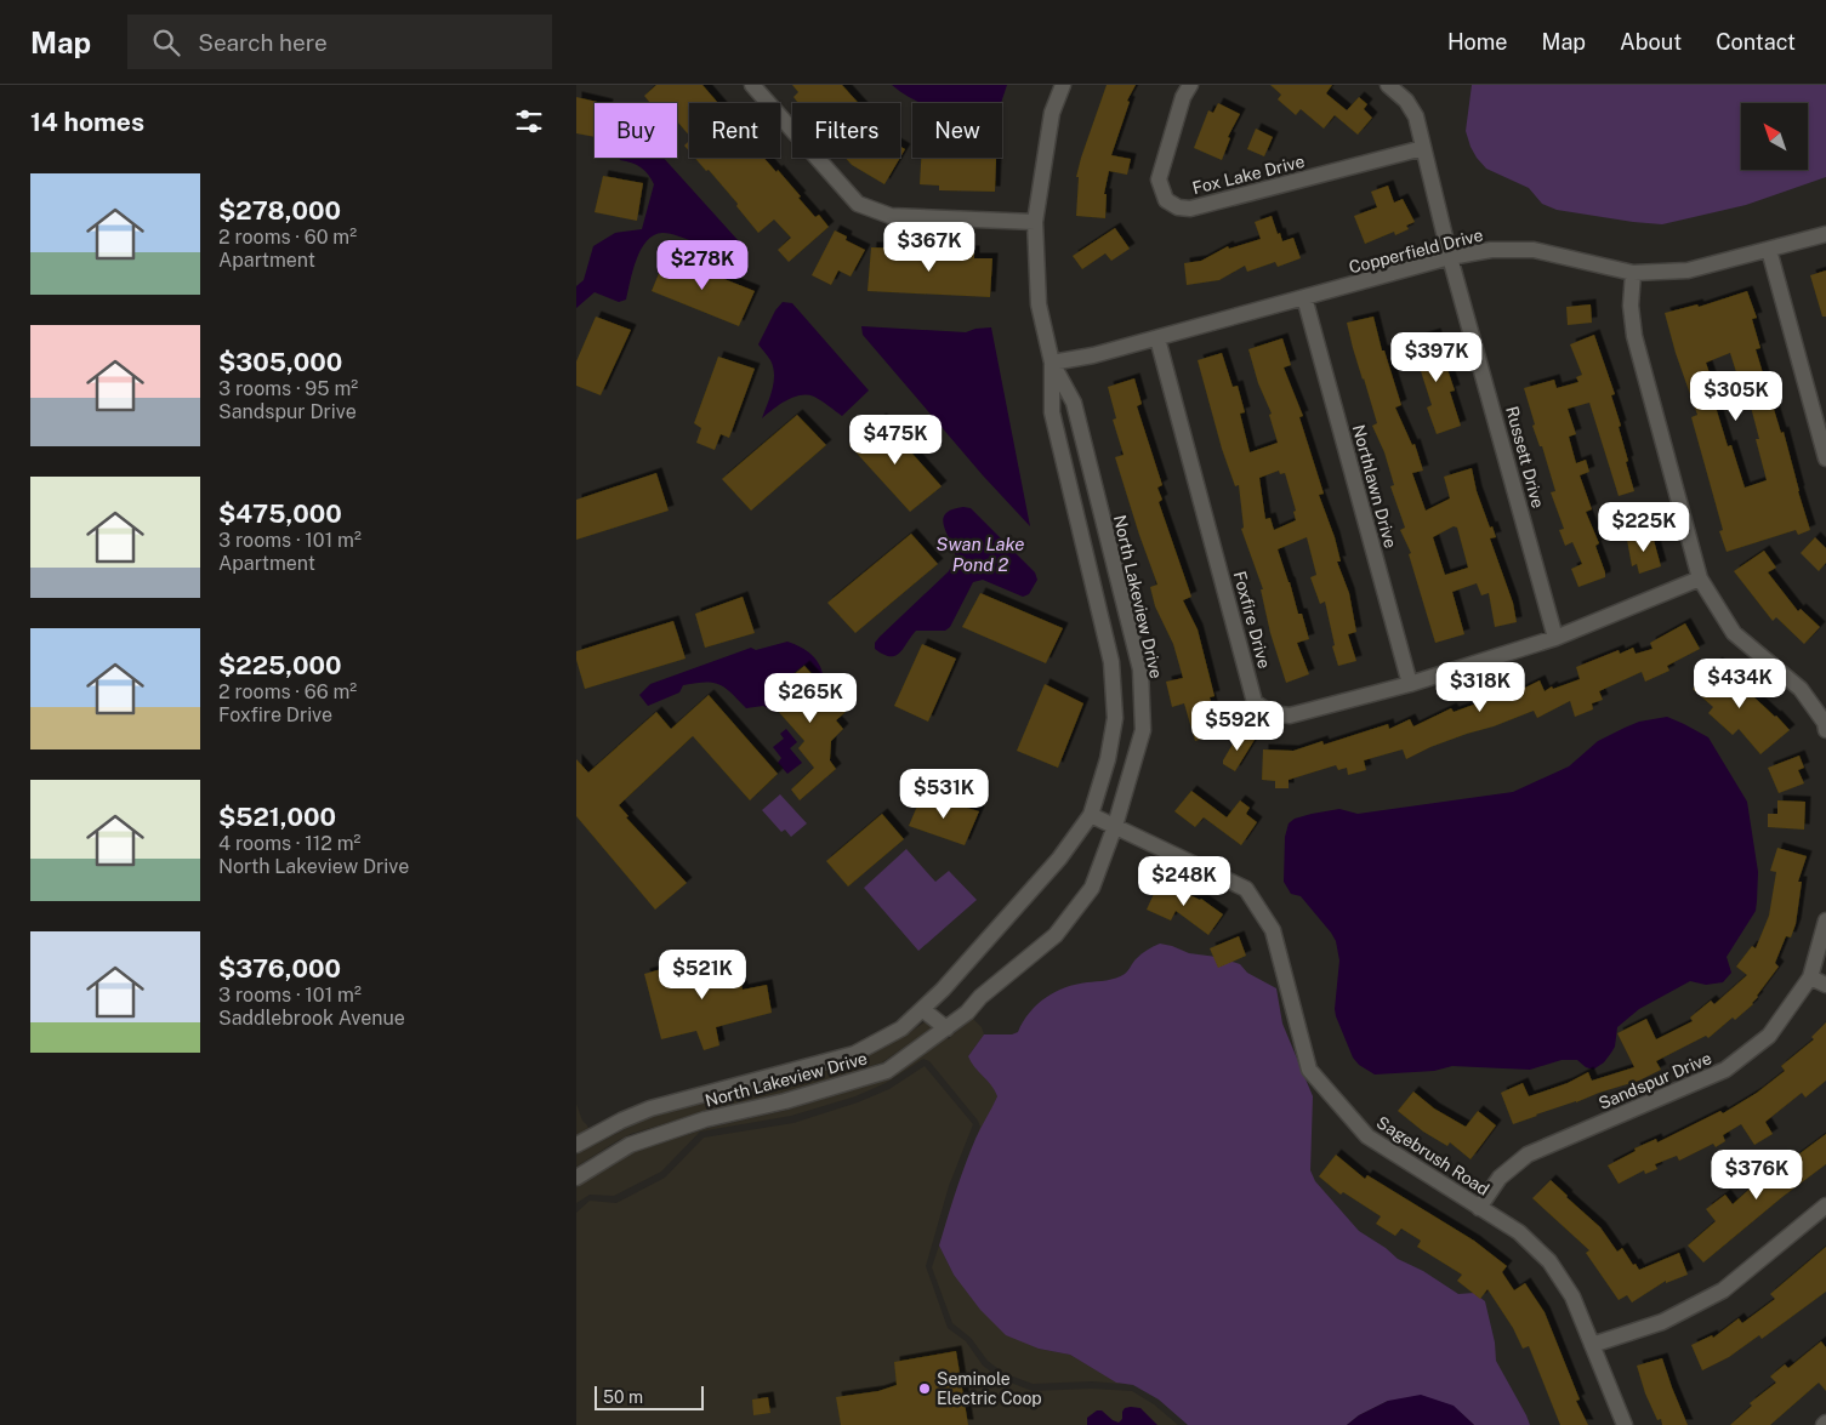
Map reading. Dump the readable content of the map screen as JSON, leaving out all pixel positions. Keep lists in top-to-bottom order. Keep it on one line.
{"streets":{"street":["Fox Lake Drive","Copperfield Drive","Russett Drive","Northlawn Drive","North Lakeview Drive","Foxfire Drive","Sandspur Drive","Sagebrush Road"]},"crossings":[["Fox Lake Drive","Russett Drive"],["Copperfield Drive","Russett Drive"],["Copperfield Drive","Northlawn Drive"],["Copperfield Drive","North Lakeview Drive"],["Copperfield Drive","Foxfire Drive"],["Russett Drive","Foxfire Drive"],["Northlawn Drive","Foxfire Drive"],["North Lakeview Drive","Sagebrush Road"],["Sandspur Drive","Sagebrush Road"]],"water":["Swan Lake Pond 2"],"places":["Seminole Electric Coop"],"scale_bar":"50 m","north":"top left","page":{"header":"Map","search":"Search here","nav":["Home","Map","About","Contact"],"heading":"14 homes","chip":["Buy","Rent","Filters","New"],"list":[{"name":"$278,000","note":"2 rooms · 60 m² · Apartment"},{"name":"$305,000","note":"3 rooms · 95 m² · Sandspur Drive"},{"name":"$475,000","note":"3 rooms · 101 m² · Apartment"},{"name":"$225,000","note":"2 rooms · 66 m² · Foxfire Drive"},{"name":"$521,000","note":"4 rooms · 112 m² · North Lakeview Drive"},{"name":"$376,000","note":"3 rooms · 101 m² · Saddlebrook Avenue"}],"price":["$367K","$278K","$397K","$305K","$475K","$225K","$434K","$318K","$265K","$592K","$531K","$248K","$521K","$376K"],"scale":"50 m"}}
